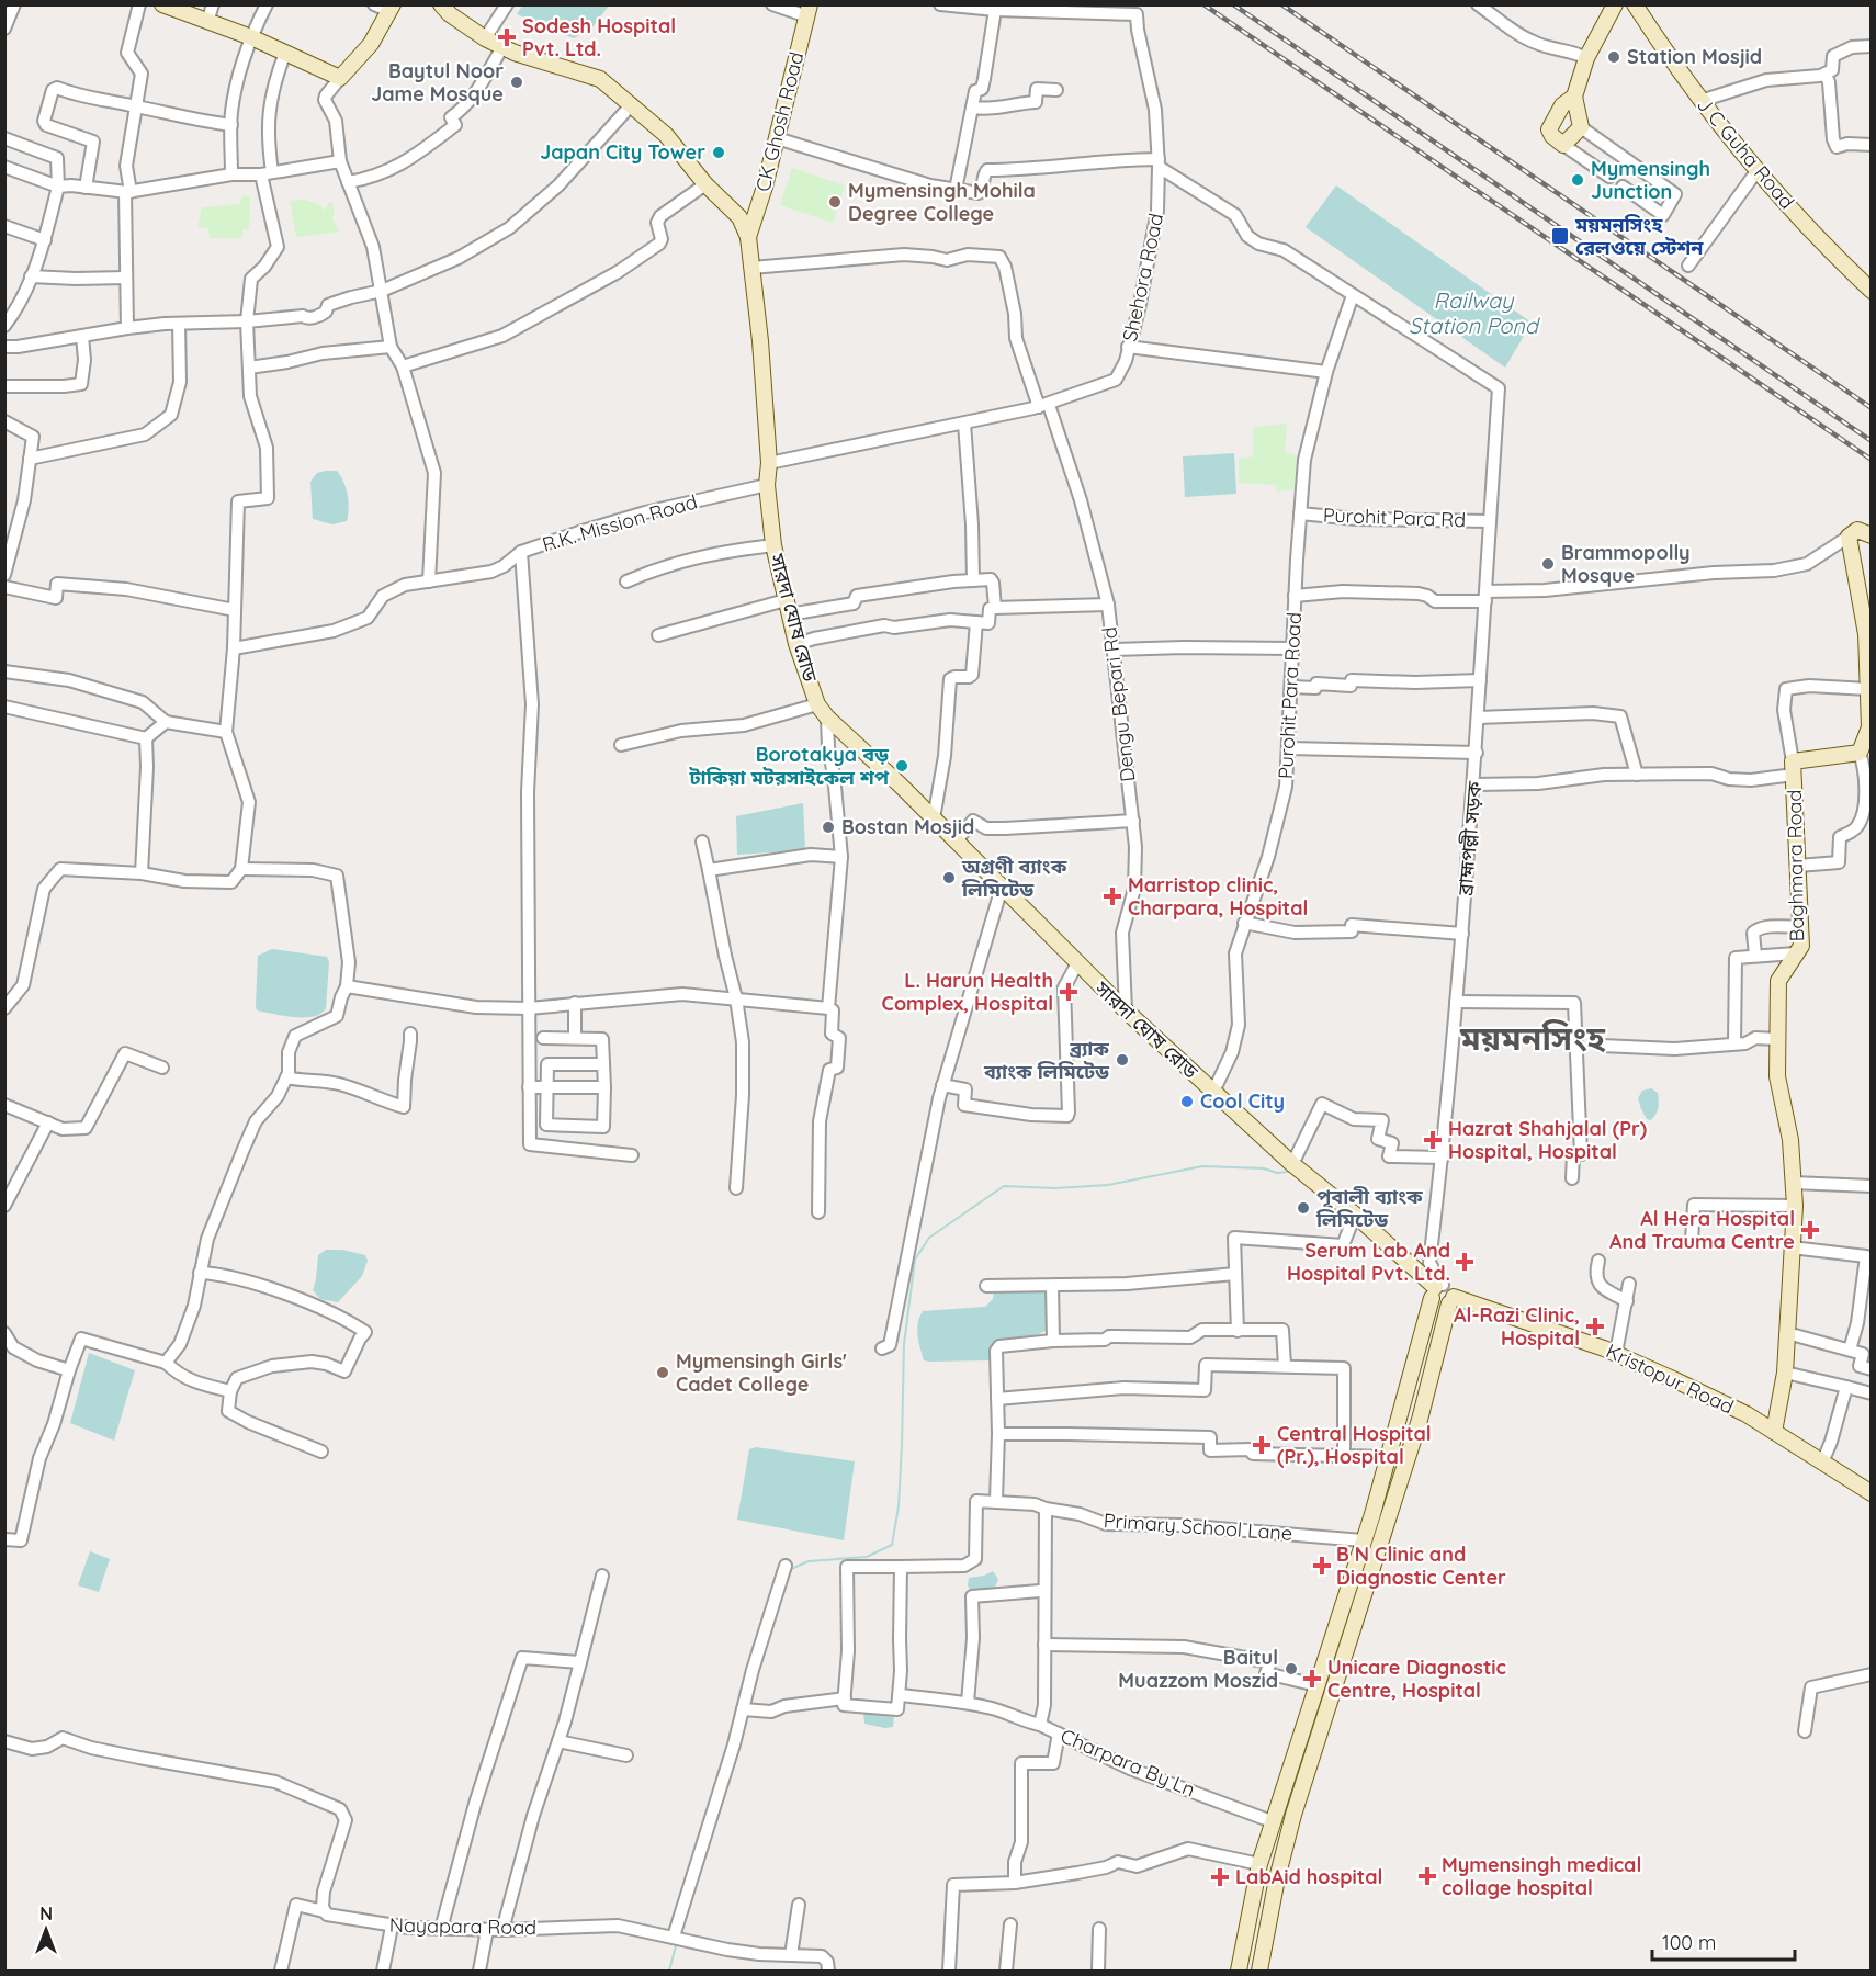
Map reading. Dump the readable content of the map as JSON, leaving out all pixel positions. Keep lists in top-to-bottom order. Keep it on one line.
{"streets":{"main road":["CK Ghosh Road","J C Guha Road","সারদা ঘোষ রোড","Baghmara Road","Kristopur Road"],"street":["Shehora Road","Purohit Para Rd","R.K. Mission Road","Purohit Para Road","Dengu Bepari Rd","ব্রাহ্মপল্লী সড়ক","Primary School Lane","Charpara By Ln","Nayapara Road"]},"crossings":[["CK Ghosh Road","সারদা ঘোষ রোড"],["Shehora Road","সারদা ঘোষ রোড"],["Shehora Road","Dengu Bepari Rd"],["Purohit Para Rd","Purohit Para Road"],["Purohit Para Rd","ব্রাহ্মপল্লী সড়ক"],["R.K. Mission Road","সারদা ঘোষ রোড"],["সারদা ঘোষ রোড","Purohit Para Road"],["সারদা ঘোষ রোড","Dengu Bepari Rd"],["সারদা ঘোষ রোড","ব্রাহ্মপল্লী সড়ক"],["সারদা ঘোষ রোড","Kristopur Road"],["Purohit Para Road","ব্রাহ্মপল্লী সড়ক"],["Baghmara Road","Kristopur Road"],["Primary School Lane","Charpara By Ln"]],"districts":["ময়মনসিংহ"],"water":["Railway Station Pond"],"places":{"health":["Sodesh Hospital Pvt. Ltd.","Marristop clinic, Charpara, Hospital","L. Harun Health Complex, Hospital","Hazrat Shahjalal (Pr) Hospital, Hospital","Al Hera Hospital And Trauma Centre","Serum Lab And Hospital Pvt. Ltd.","Al-Razi Clinic, Hospital","Central Hospital (Pr.), Hospital","B N Clinic and Diagnostic Center","Unicare Diagnostic Centre, Hospital","Mymensingh medical collage hospital","LabAid hospital"],"other":["Station Mosjid","Baytul Noor Jame Mosque","Japan City Tower","Mymensingh Junction","Mymensingh Mohila Degree College","Brammopolly Mosque","Borotakya বড় টাকিয়া মটরসাইকেল শপ","Bostan Mosjid","অগ্রণী ব্যাংক লিমিটেড","ব্র্যাক ব্যাংক লিমিটেড","Cool City","পূবালী ব্যাংক লিমিটেড","Mymensingh Girls' Cadet College","Baitul Muazzom Moszid"],"transit":["ময়মনসিংহ রেলওয়ে স্টেশন"]},"scale_bar":"100 m","north":"top"}
